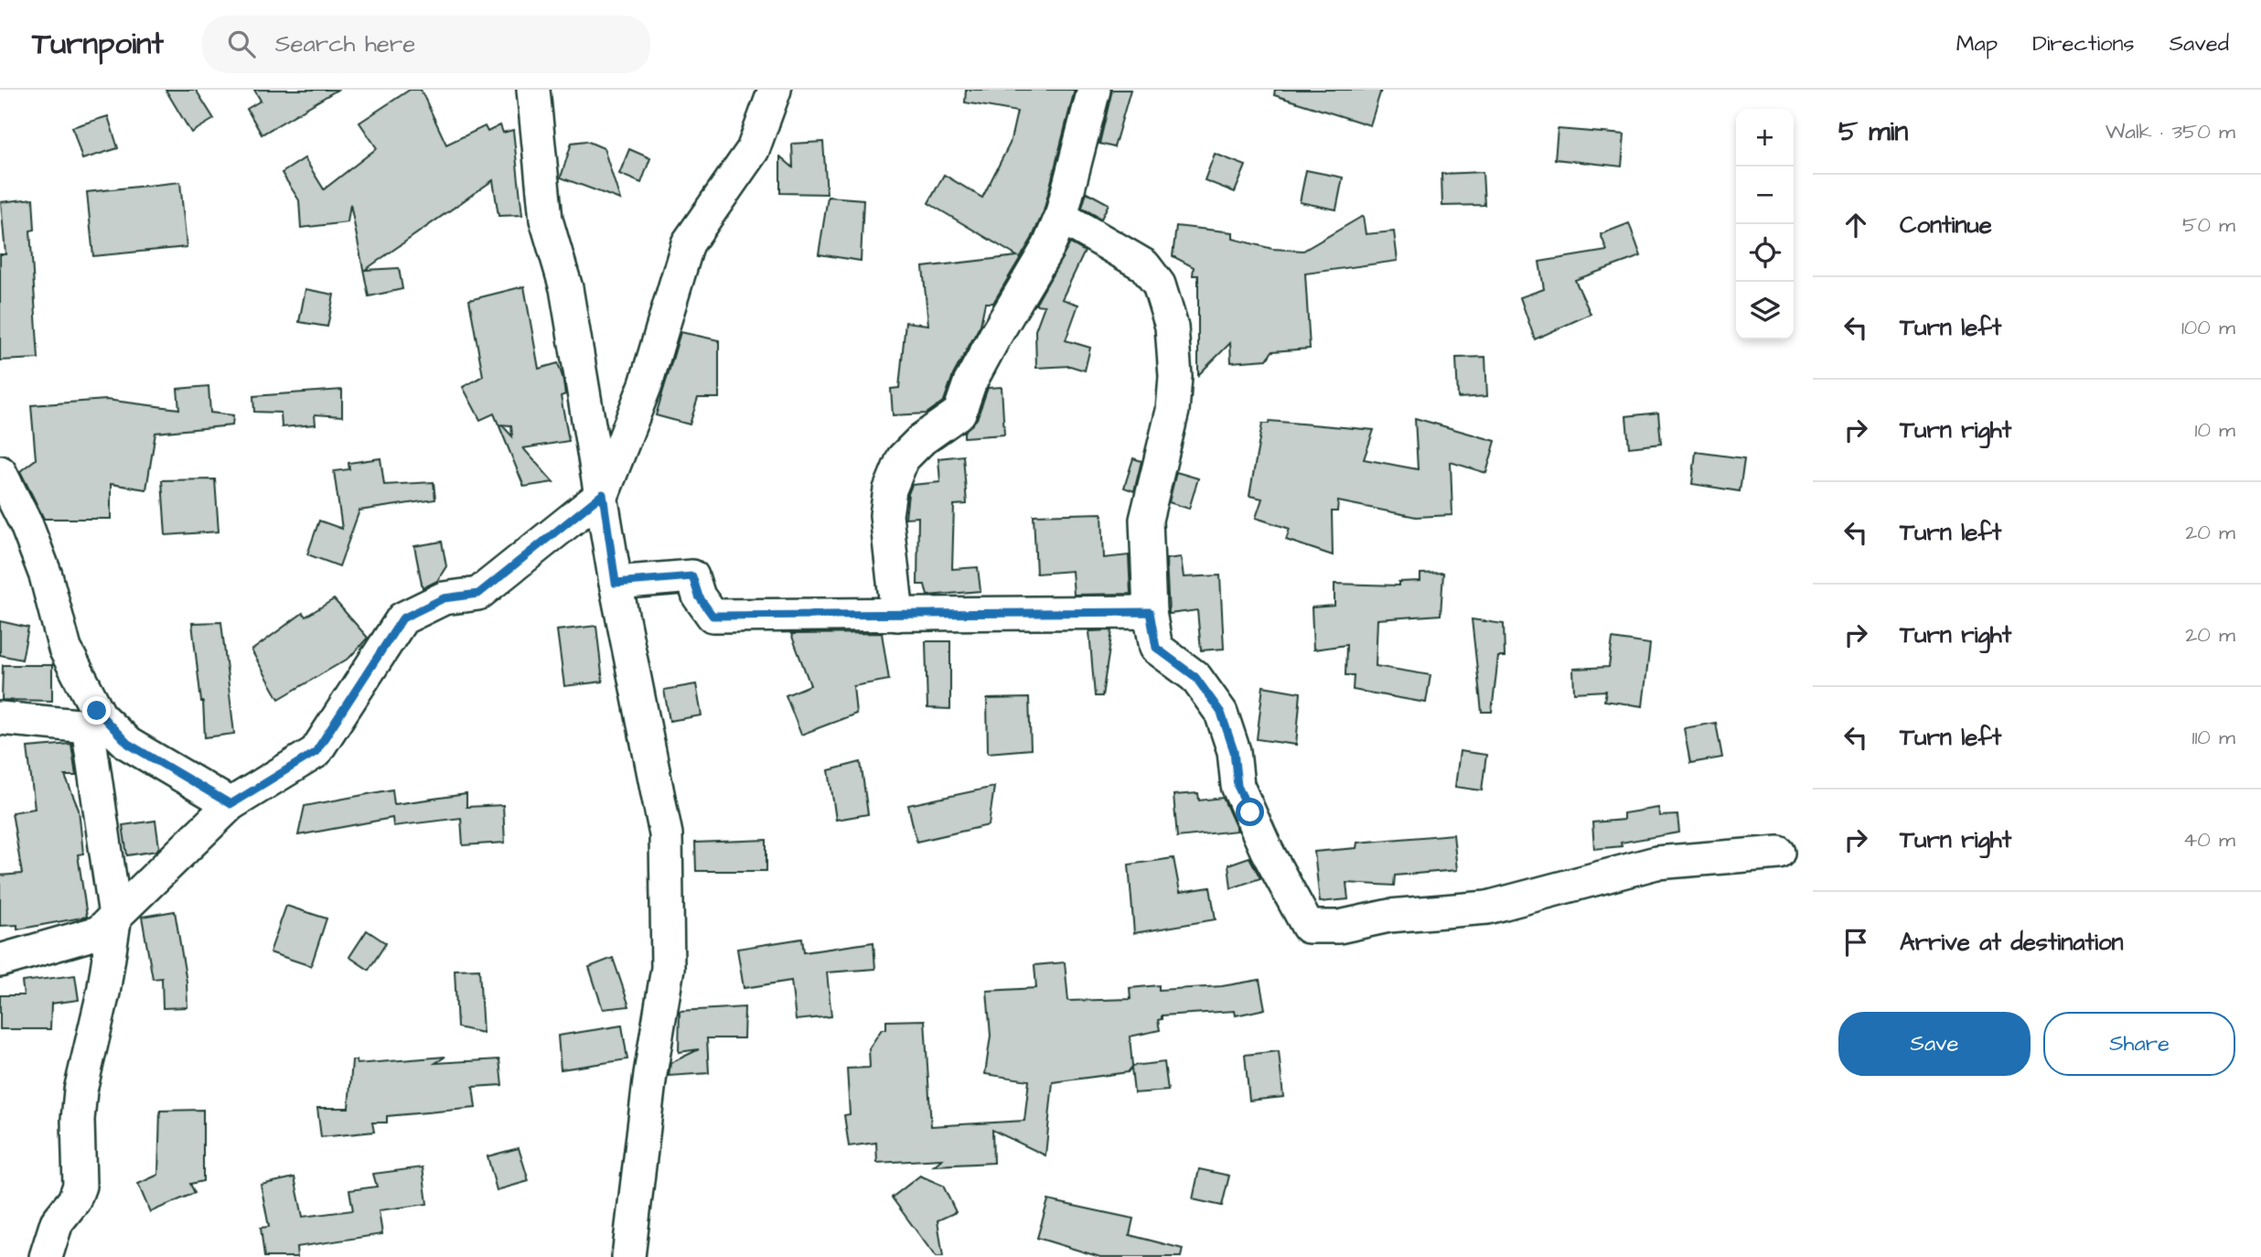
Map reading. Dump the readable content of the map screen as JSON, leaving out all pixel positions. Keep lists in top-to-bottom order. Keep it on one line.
{"page":{"header":"Turnpoint","search":"Search here","nav":["Map","Directions","Saved"],"heading":["5 min","Walk · 350 m"],"map_buttons":["+","−"],"list":[["Continue","50 m"],["Turn left","100 m"],["Turn right","10 m"],["Turn left","20 m"],["Turn right","20 m"],["Turn left","110 m"],["Turn right","40 m"],"Arrive at destination"],"buttons":["Save","Share"]}}
